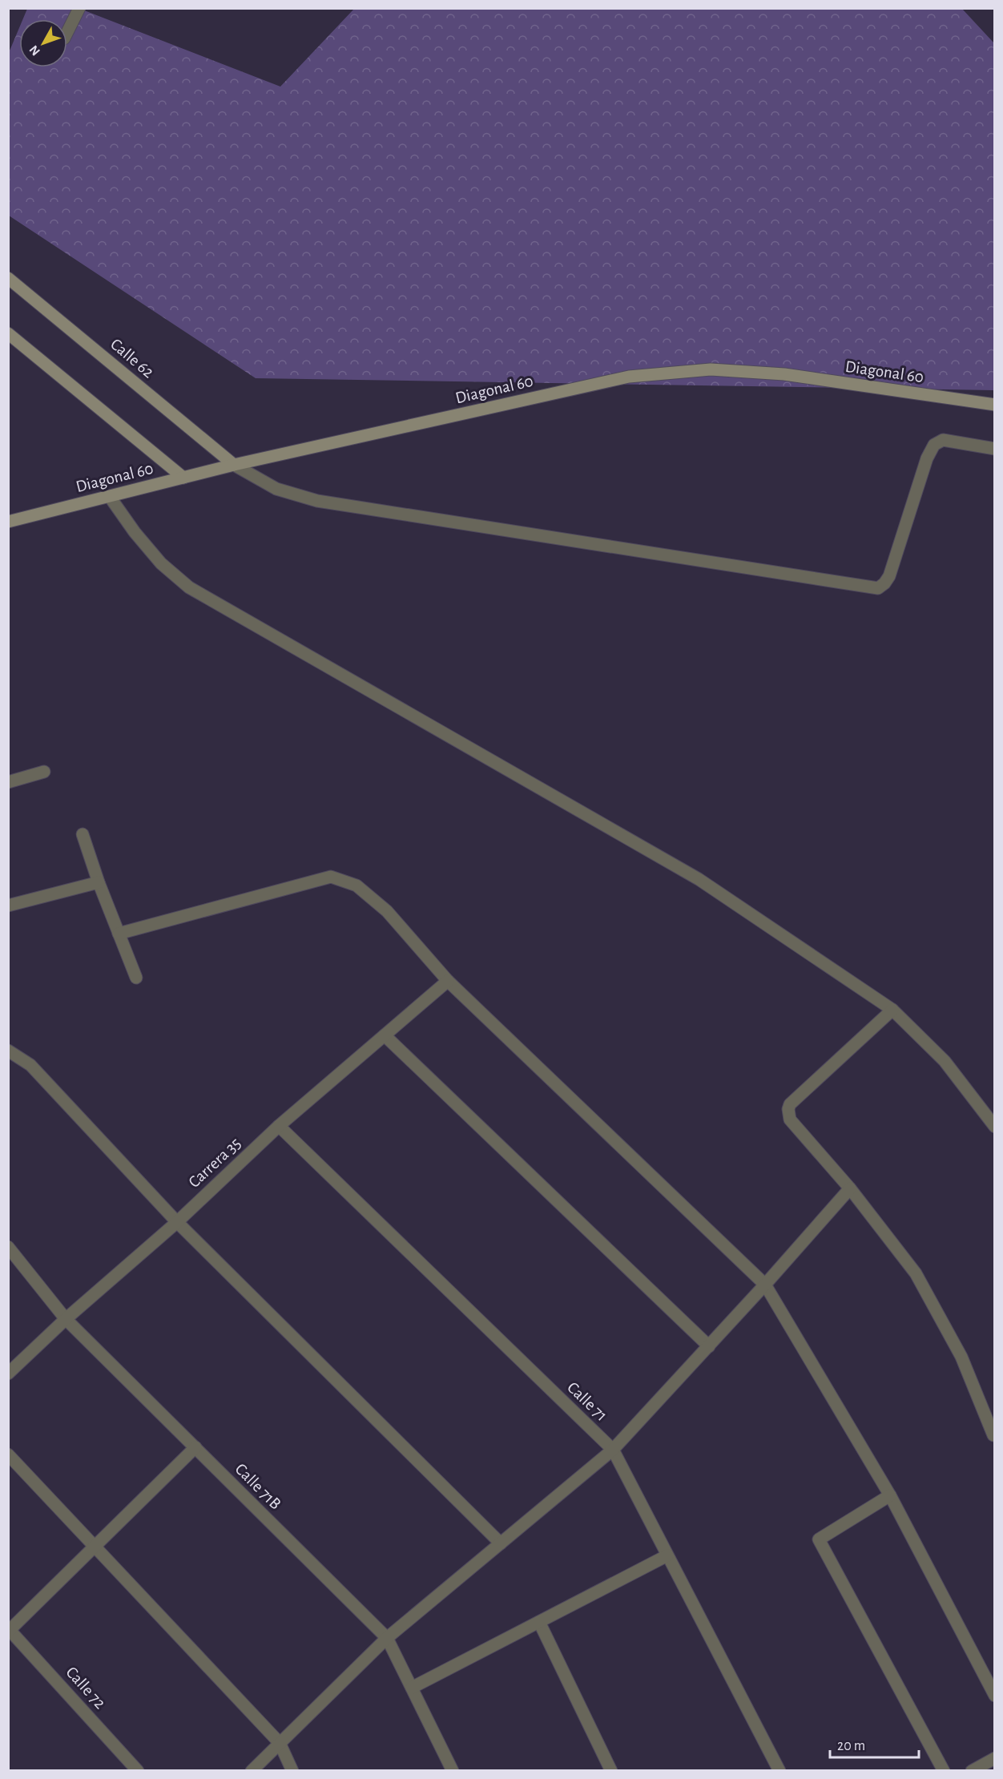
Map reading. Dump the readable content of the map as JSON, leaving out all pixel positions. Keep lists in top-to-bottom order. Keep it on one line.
{"streets":{"main road":["Calle 62","Diagonal 60"],"street":["Carrera 35","Calle 71","Calle 71B","Calle 72"]},"crossings":[["Calle 62","Diagonal 60"],["Carrera 35","Calle 71"],["Carrera 35","Calle 71B"]],"scale_bar":"20 m","north":"bottom left"}
